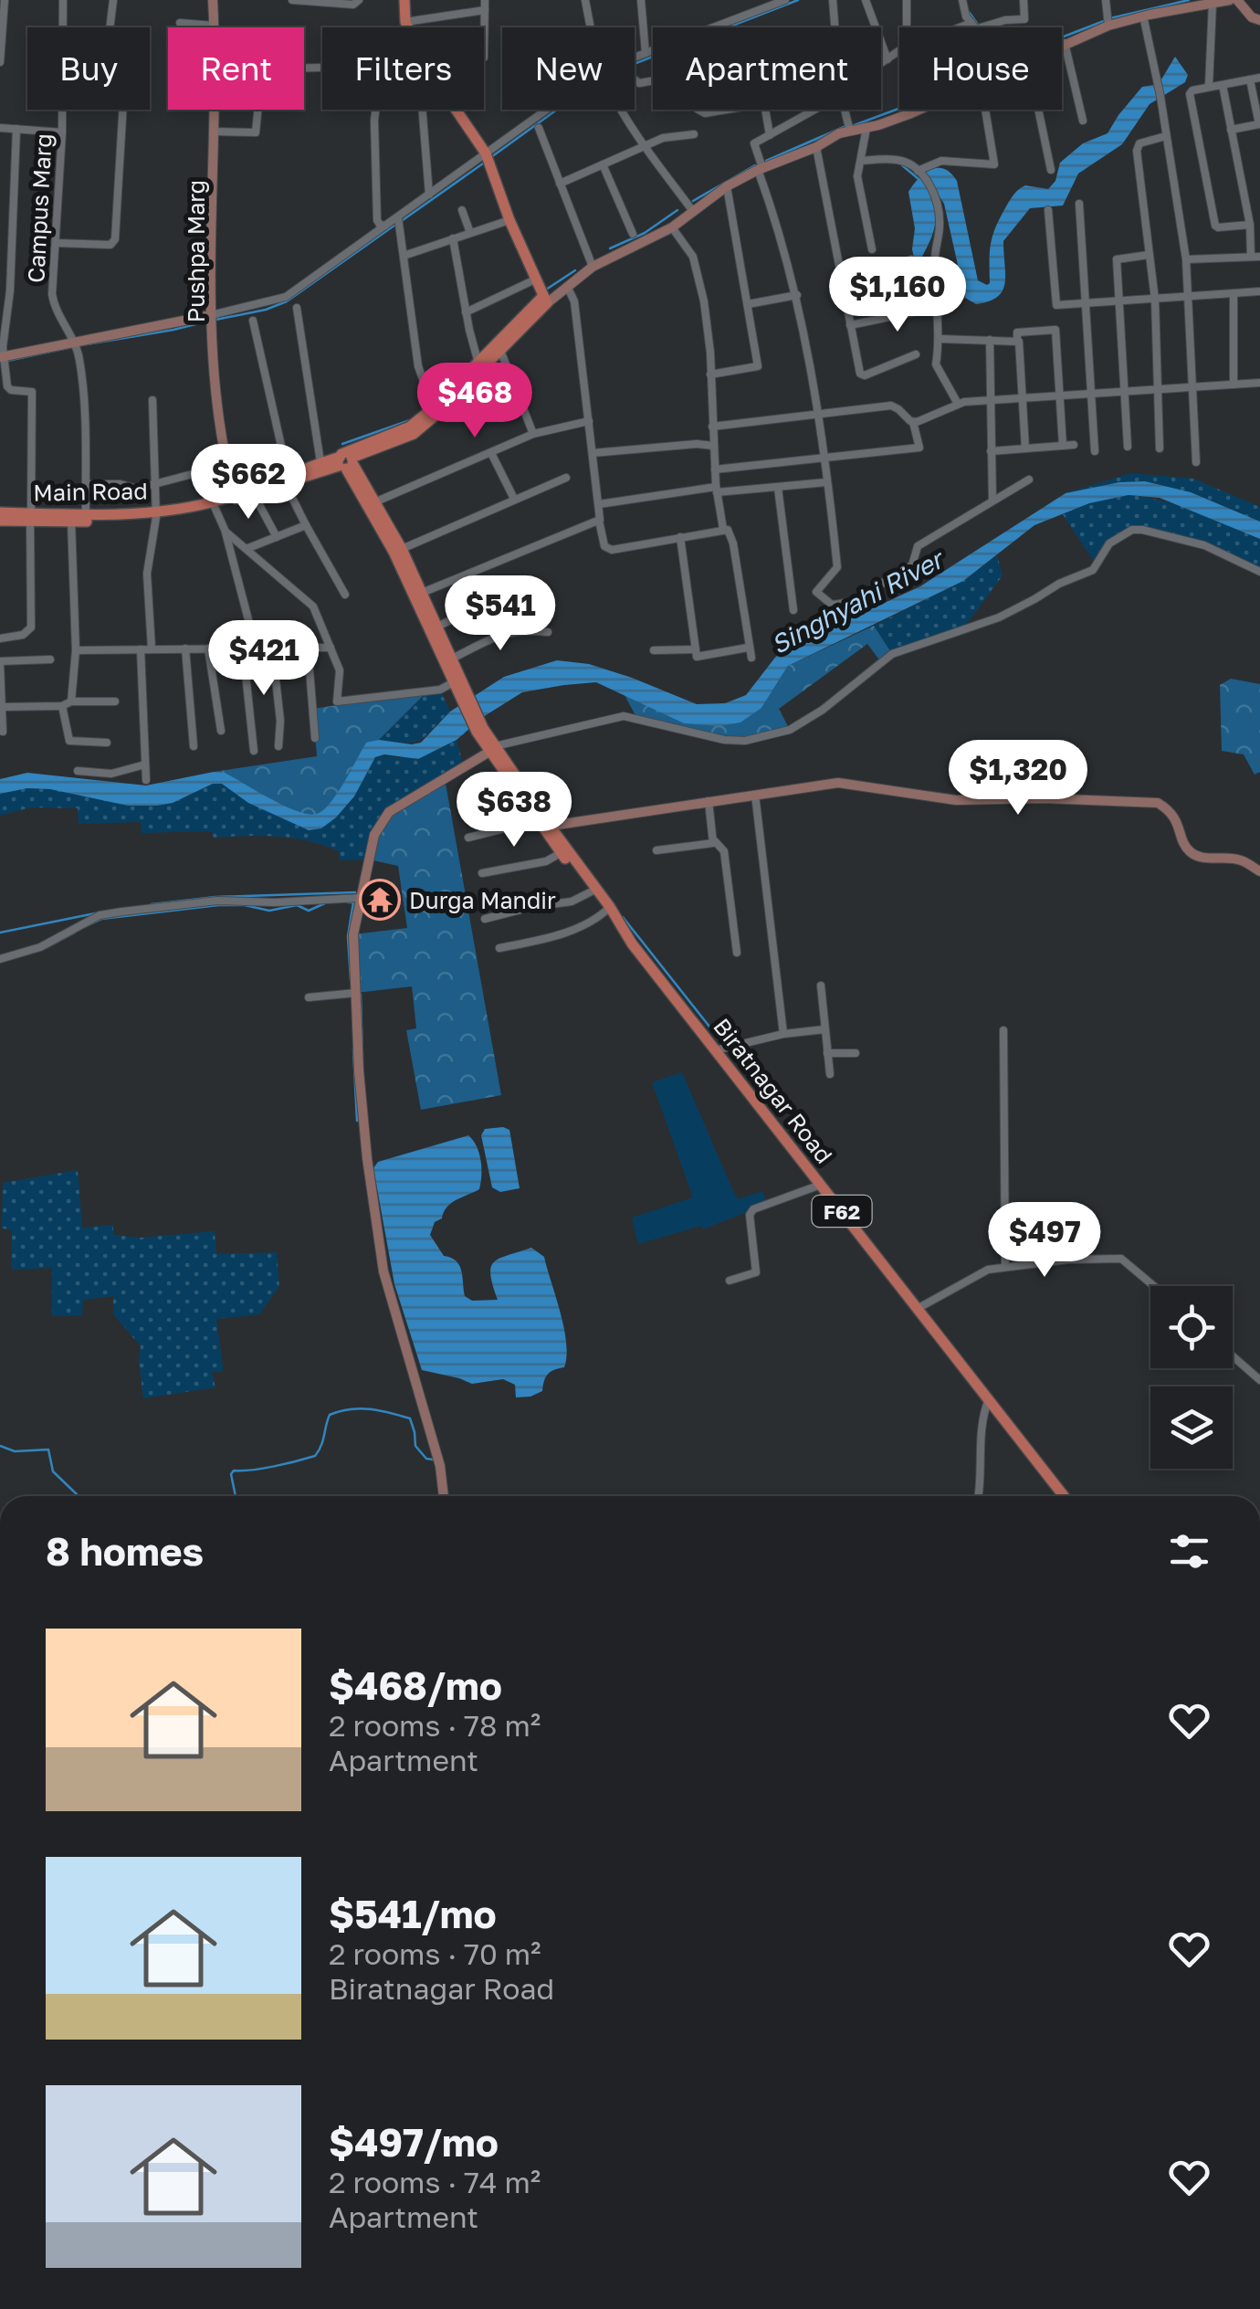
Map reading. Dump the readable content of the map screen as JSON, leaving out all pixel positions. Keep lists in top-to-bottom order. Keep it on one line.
{"streets":{"main road":["Main Road","Biratnagar Road","F62"],"street":["Campus Marg","Pushpa Marg"]},"crossings":[["Campus Marg","Main Road"],["Pushpa Marg","Main Road"],["Main Road","Biratnagar Road"]],"water":["Singhyahi River"],"places":{"temple":["Durga Mandir"]},"page":{"chip":["Buy","Rent","Filters","New","Apartment","House"],"price":["$1,160","$468","$662","$541","$421","$1,320","$638","$497"],"heading":"8 homes","list":[{"name":"$468/mo","note":"2 rooms · 78 m² · Apartment"},{"name":"$541/mo","note":"2 rooms · 70 m² · Biratnagar Road"},{"name":"$497/mo","note":"2 rooms · 74 m² · Apartment"}]}}
